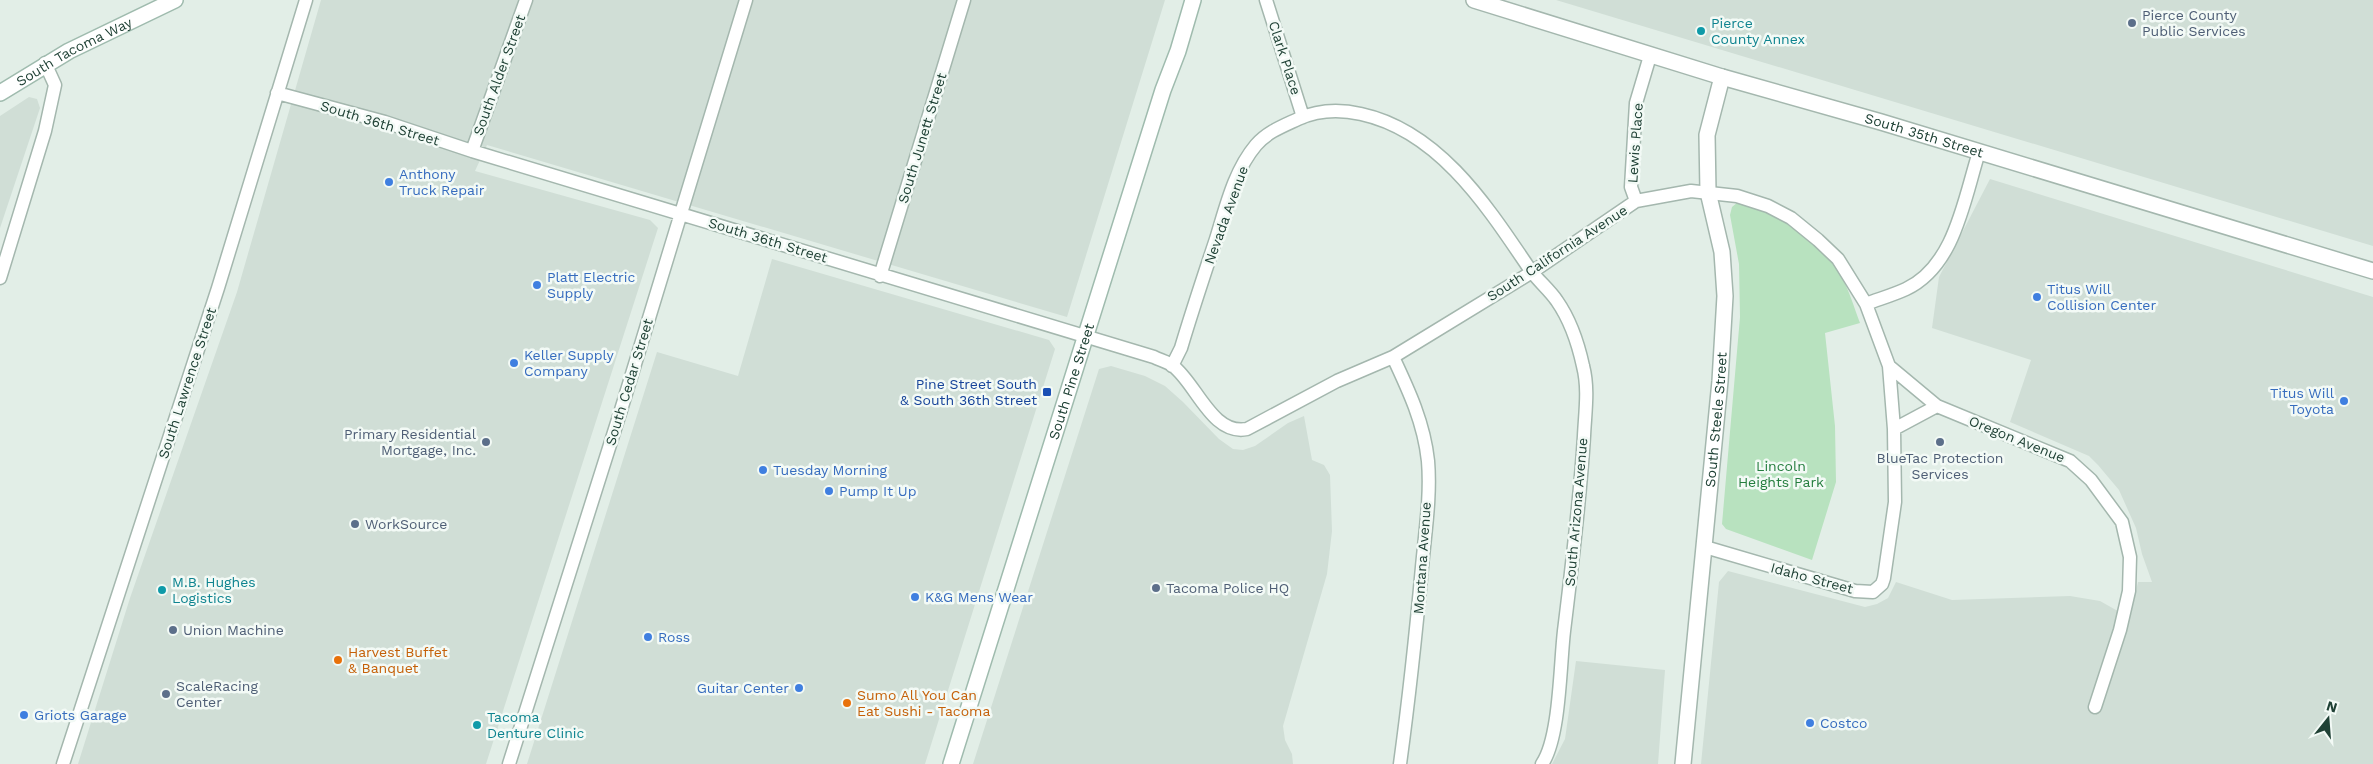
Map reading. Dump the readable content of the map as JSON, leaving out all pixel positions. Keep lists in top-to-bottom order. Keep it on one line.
{"streets":{"street":["South Tacoma Way","Clark Place","South Alder Street","South 36th Street","South 35th Street","South Junett Street","Lewis Place","Nevada Avenue","South California Avenue","South Cedar Street","South Pine Street","South Lawrence Street","South Steele Street","Oregon Avenue","South Arizona Avenue","Montana Avenue","Idaho Street"]},"crossings":[["Clark Place","Nevada Avenue"],["South Alder Street","South 36th Street"],["South 36th Street","South Junett Street"],["South 36th Street","Nevada Avenue"],["South 36th Street","South California Avenue"],["South 36th Street","South Cedar Street"],["South 36th Street","South Pine Street"],["South 36th Street","South Lawrence Street"],["South 35th Street","Lewis Place"],["South 35th Street","South Steele Street"],["Lewis Place","South California Avenue"],["Nevada Avenue","South California Avenue"],["Nevada Avenue","South Arizona Avenue"],["South California Avenue","South Steele Street"],["South California Avenue","South Arizona Avenue"],["South California Avenue","Montana Avenue"],["South California Avenue","Idaho Street"],["South Steele Street","Idaho Street"],["Oregon Avenue","Idaho Street"]],"parks":["Lincoln Heights Park"],"places":{"other":["Pierce County Public Services","Pierce County Annex","Anthony Truck Repair","Platt Electric Supply","Titus Will Collision Center","Keller Supply Company","Titus Will Toyota","Primary Residential Mortgage, Inc.","BlueTac Protection Services","Tuesday Morning","Pump It Up","WorkSource","Tacoma Police HQ","M.B. Hughes Logistics","K&G Mens Wear","Union Machine","Ross","Harvest Buffet & Banquet","Guitar Center","ScaleRacing Center","Sumo All You Can Eat Sushi - Tacoma","Griots Garage","Costco","Tacoma Denture Clinic"],"transit":["Pine Street South & South 36th Street"]},"north":"top"}
